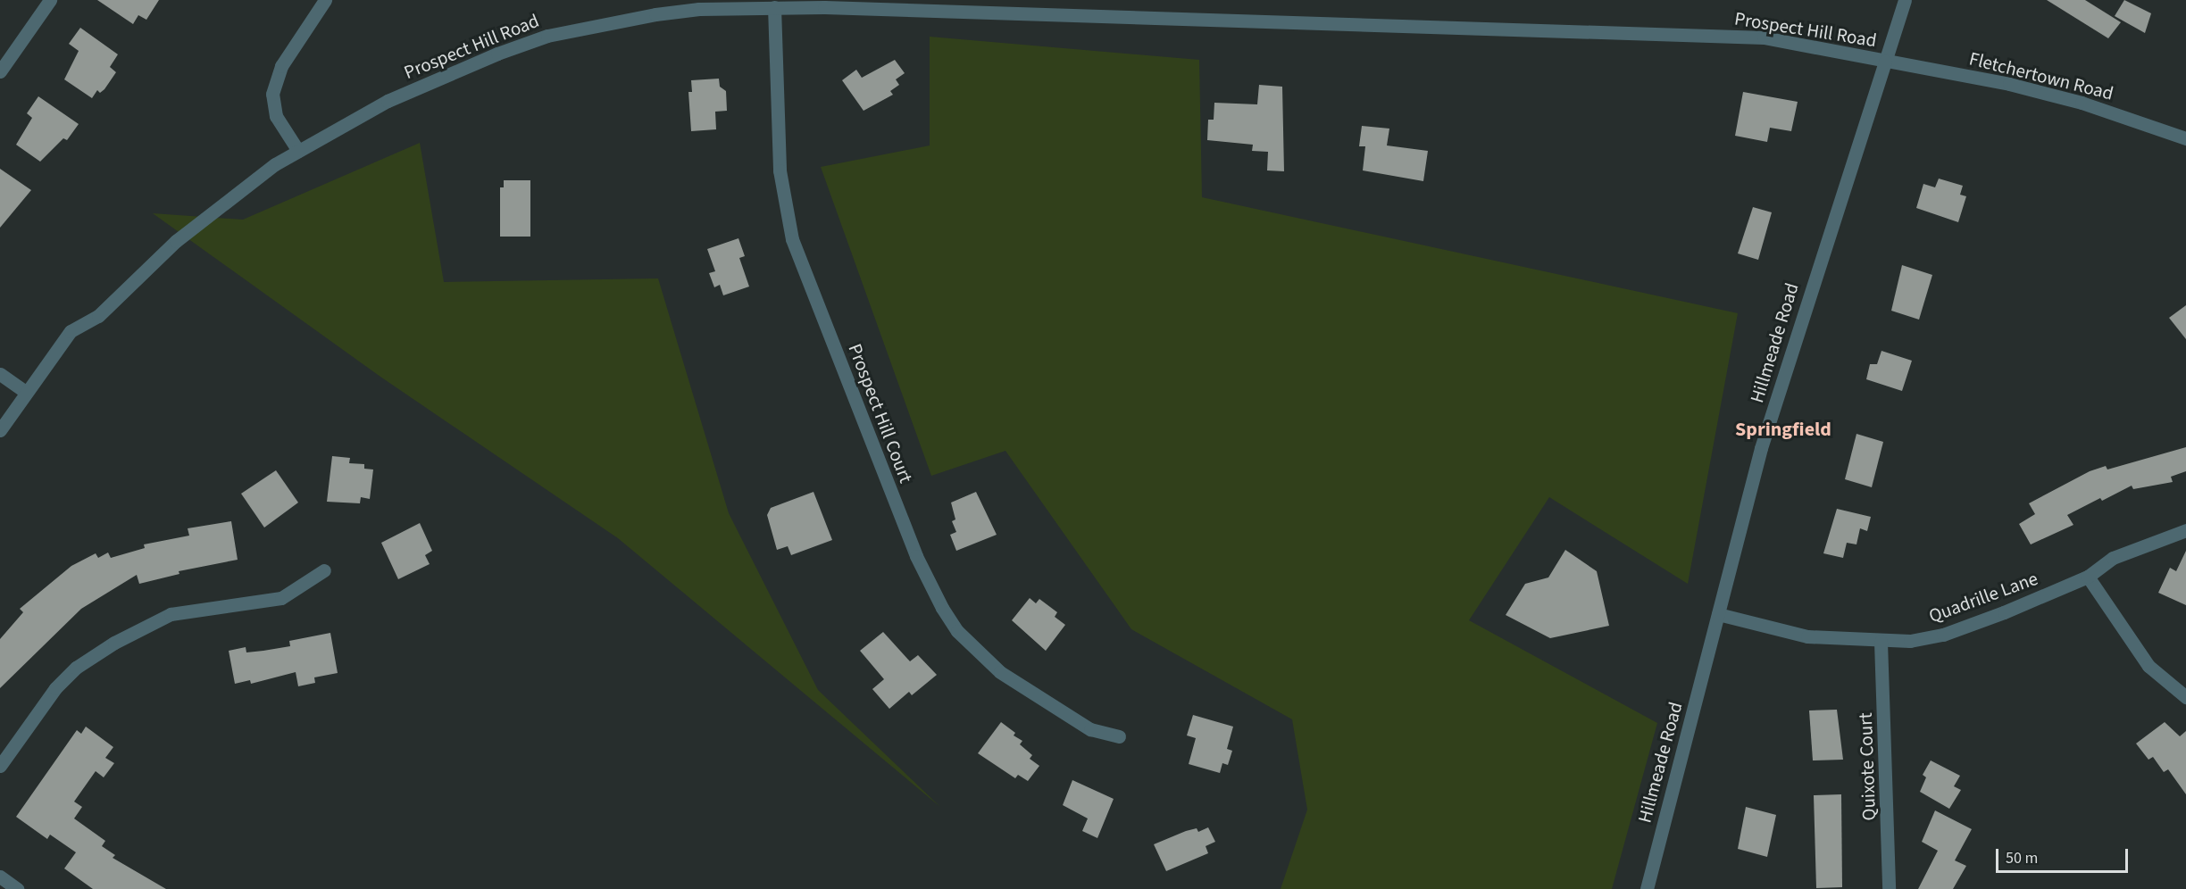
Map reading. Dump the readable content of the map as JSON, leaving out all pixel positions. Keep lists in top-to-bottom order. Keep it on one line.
{"streets":{"street":["Prospect Hill Road","Fletchertown Road","Hillmeade Road","Prospect Hill Court","Quadrille Lane","Quixote Court"]},"crossings":[["Prospect Hill Road","Fletchertown Road"],["Prospect Hill Road","Hillmeade Road"],["Prospect Hill Road","Prospect Hill Court"],["Fletchertown Road","Hillmeade Road"],["Hillmeade Road","Quadrille Lane"],["Quadrille Lane","Quixote Court"]],"districts":["Springfield"],"scale_bar":"50 m"}
